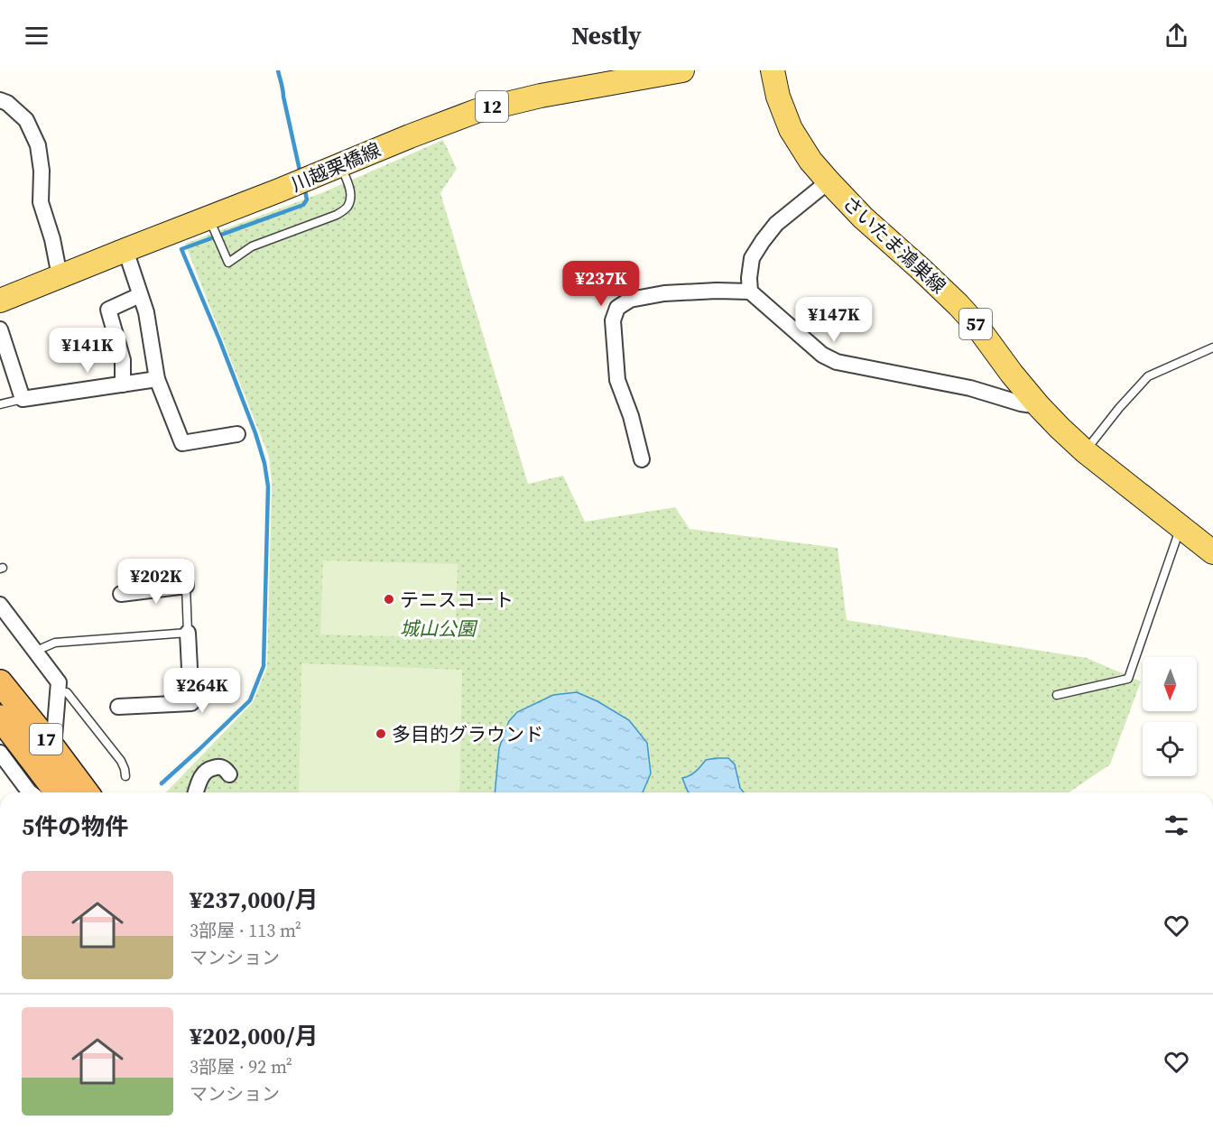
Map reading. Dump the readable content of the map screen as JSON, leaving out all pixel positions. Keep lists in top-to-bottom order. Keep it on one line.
{"streets":{"highway":["17"],"main road":["12","川越栗橋線","さいたま鴻巣線","57"]},"parks":["城山公園"],"places":["テニスコート","多目的グラウンド"],"north":"bottom","page":{"header":"Nestly","price":["¥237K","¥147K","¥141K","¥202K","¥264K"],"heading":"5件の物件","list":[{"name":"¥237,000/月","note":"3部屋 · 113 m² · マンション"},{"name":"¥202,000/月","note":"3部屋 · 92 m² · マンション"}]}}
